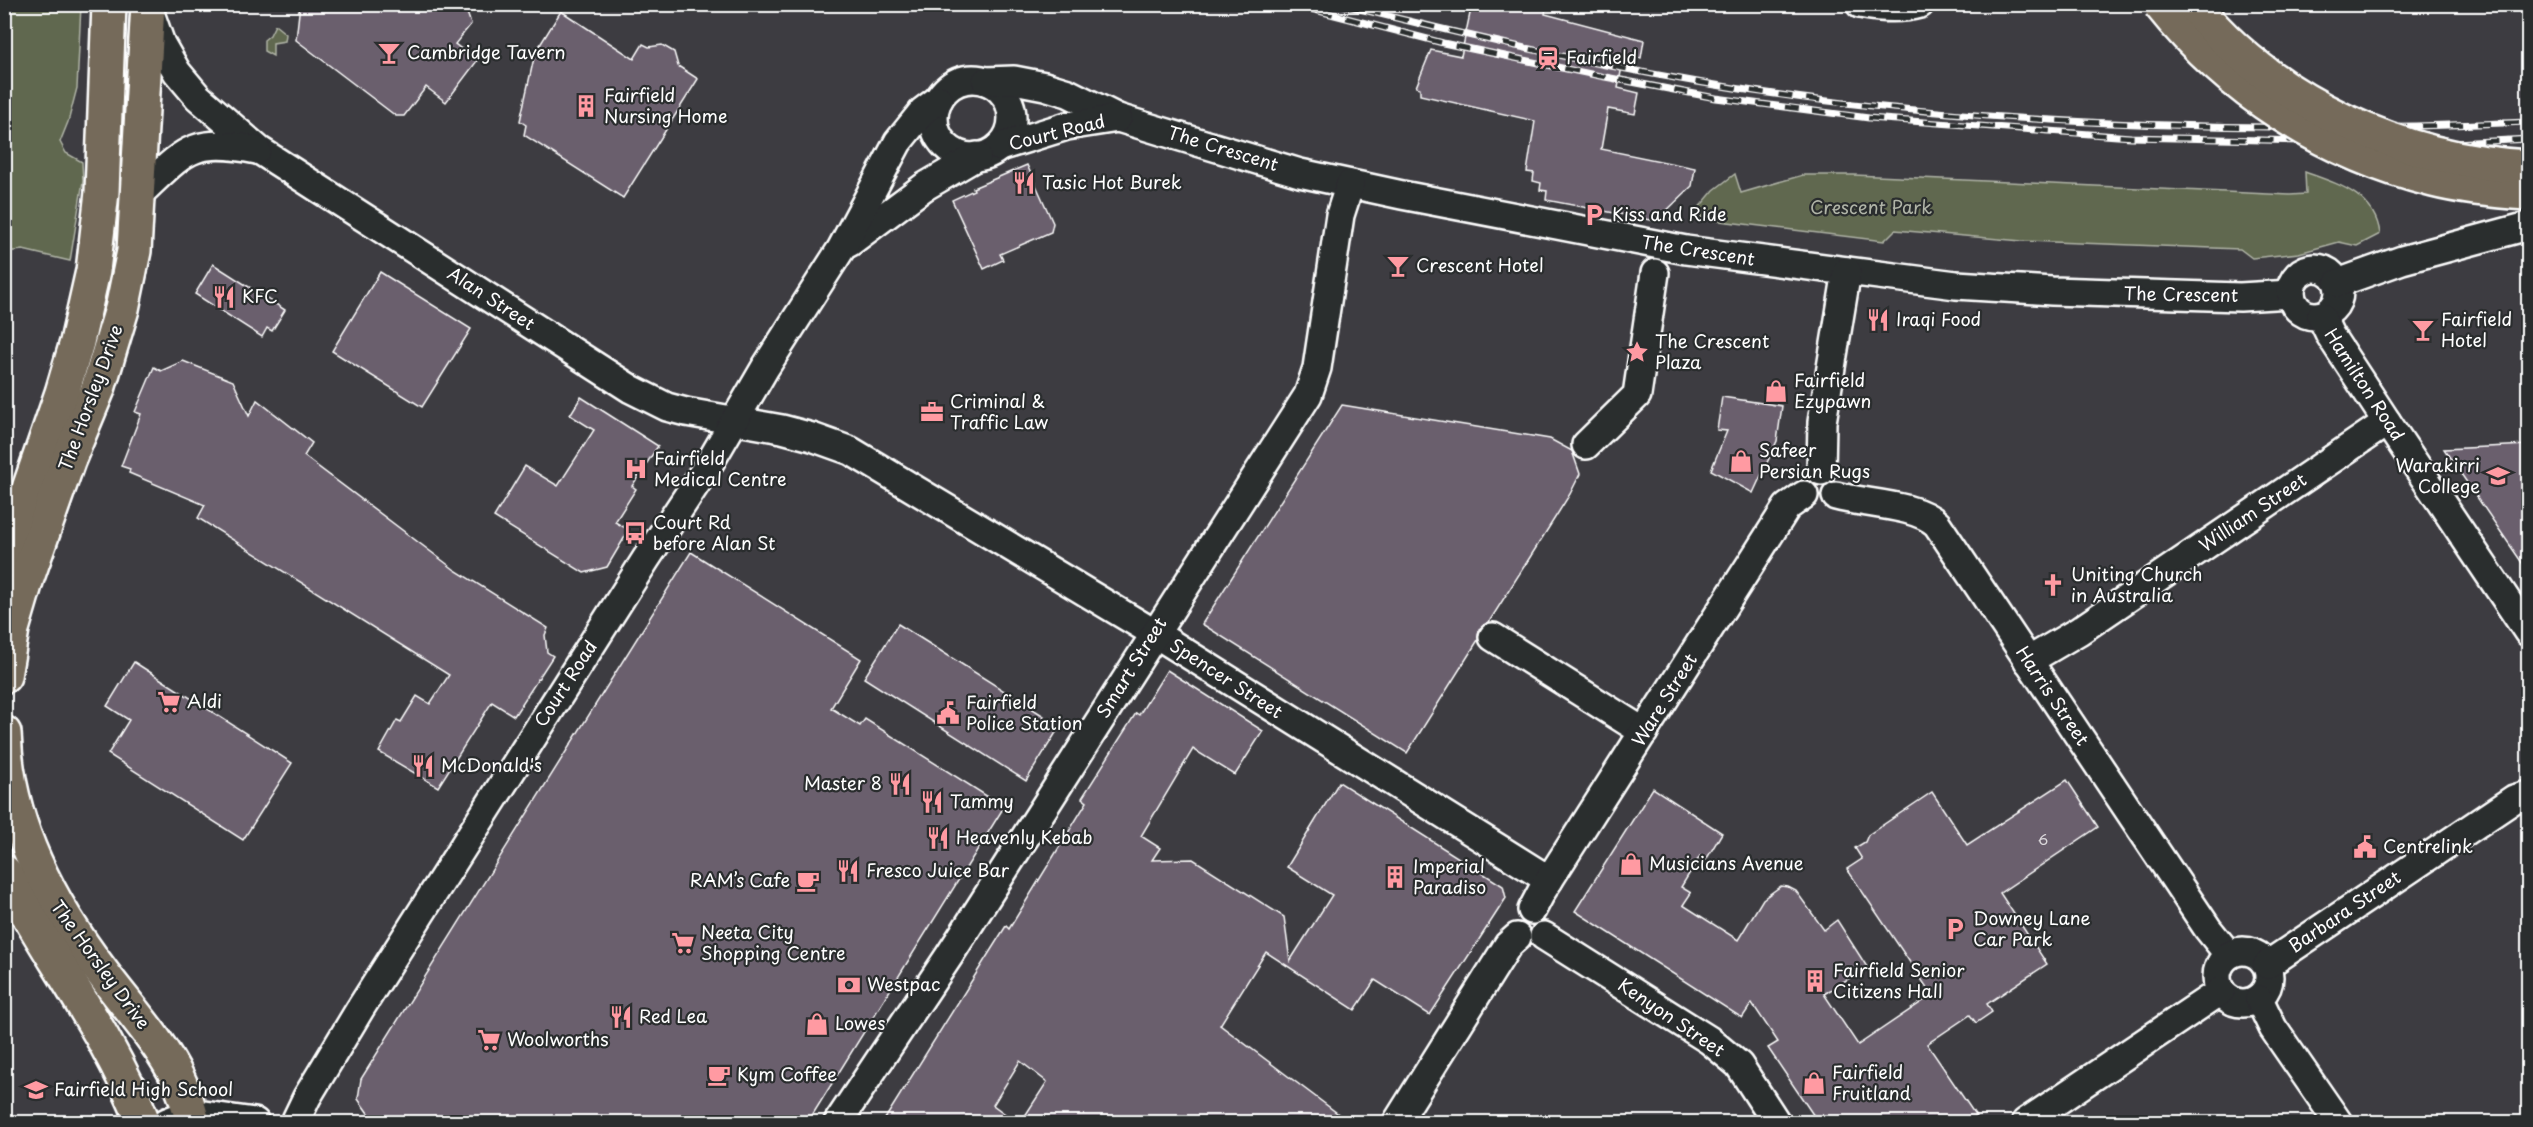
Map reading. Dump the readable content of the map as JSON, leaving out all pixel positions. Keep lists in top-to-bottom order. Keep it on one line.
{"streets":{"main road":["The Horsley Drive"],"street":["Court Road","The Crescent","Alan Street","Hamilton Road","William Street","Smart Street","Spencer Street","Harris Street","Ware Street","Barbara Street","Kenyon Street"]},"crossings":[["Court Road","The Crescent"],["Court Road","Alan Street"],["Court Road","Spencer Street"],["The Crescent","Hamilton Road"],["The Crescent","Smart Street"],["Alan Street","The Horsley Drive"],["Alan Street","Spencer Street"],["Hamilton Road","William Street"],["William Street","Harris Street"],["Smart Street","Spencer Street"],["Spencer Street","Ware Street"],["Harris Street","Ware Street"],["Harris Street","Barbara Street"],["Ware Street","Kenyon Street"]],"parks":["Crescent Park"],"places":{"bar":["Cambridge Tavern","Crescent Hotel","Fairfield Hotel"],"station":["Fairfield"],"building":["Fairfield Nursing Home","Imperial Paradiso","Fairfield Senior Citizens Hall"],"restaurant":["Tasic Hot Burek","KFC","Iraqi Food","McDonald's","Master 8","Tammy","Heavenly Kebab","Fresco Juice Bar","Red Lea"],"parking":["Kiss and Ride","Downey Lane Car Park"],"place":["The Crescent Plaza"],"shop":["Fairfield Ezypawn","Safeer Persian Rugs","Musicians Avenue","Lowes","Fairfield Fruitland"],"office":["Criminal & Traffic Law"],"hospital":["Fairfield Medical Centre"],"school or university":["Warakirri College","Fairfield High School"],"bus stop":["Court Rd before Alan St"],"church":["Uniting Church in Australia"],"supermarket":["Aldi","Neeta City Shopping Centre","Woolworths"],"public building":["Fairfield Police Station","Centrelink"],"cafe":["RAM’s Cafe","Kym Coffee"],"bank":["Westpac"]},"house_numbers":["6"]}
